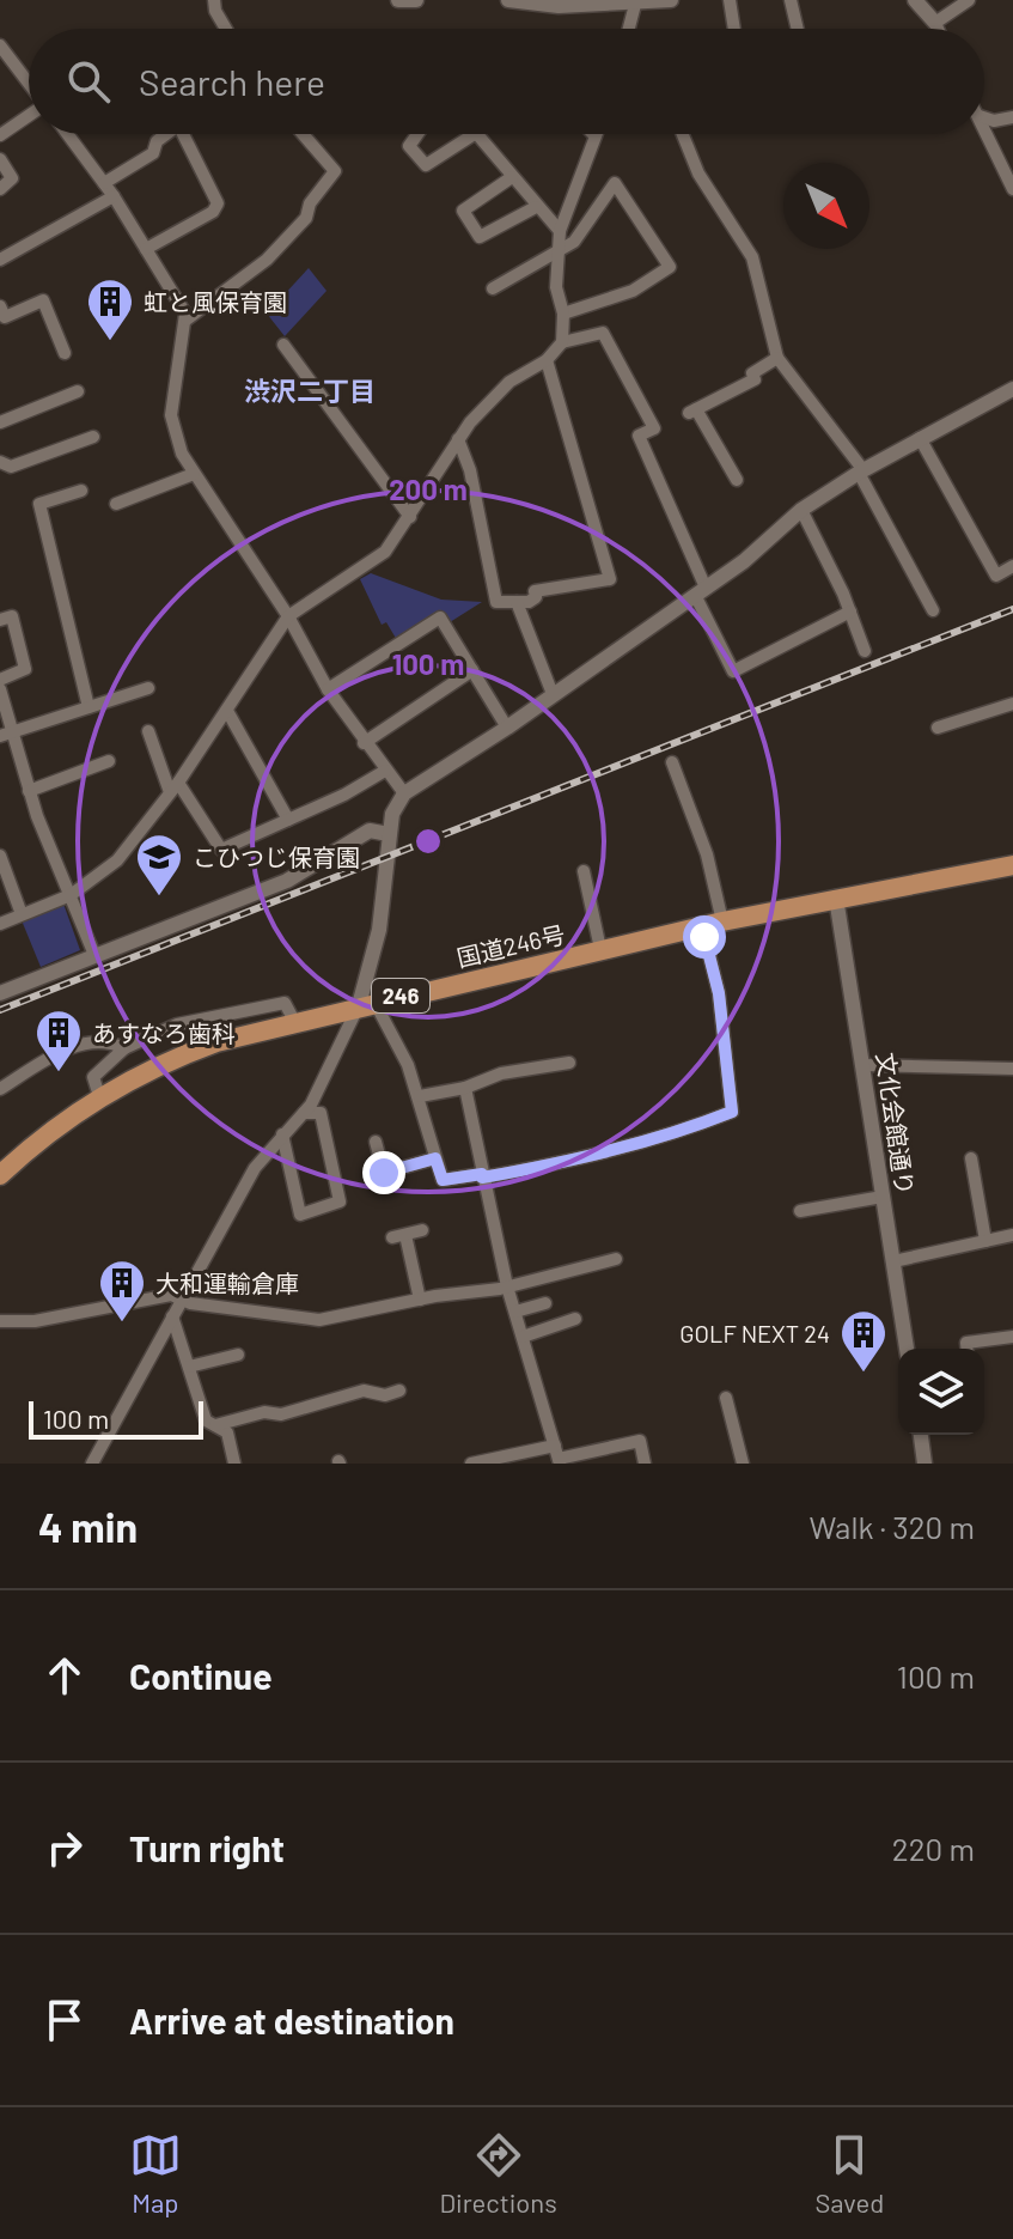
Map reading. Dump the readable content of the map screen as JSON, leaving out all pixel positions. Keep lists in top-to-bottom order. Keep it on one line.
{"streets":{"highway":["国道246号","246"],"street":["文化会館通り"]},"crossings":[["国道246号","文化会館通り"]],"districts":["渋沢二丁目"],"places":{"building":["虹と風保育園","あすなろ歯科","大和運輸倉庫","GOLF NEXT 24"],"school or university":["こひつじ保育園"]},"scale_bar":"100 m","north":"bottom right","page":{"search":"Search here","scale":"100 m","heading":["4 min","Walk · 320 m"],"list":[["Continue","100 m"],["Turn right","220 m"],"Arrive at destination"],"nav":["Map","Directions","Saved"]},"rings":["200 m","100 m"]}
